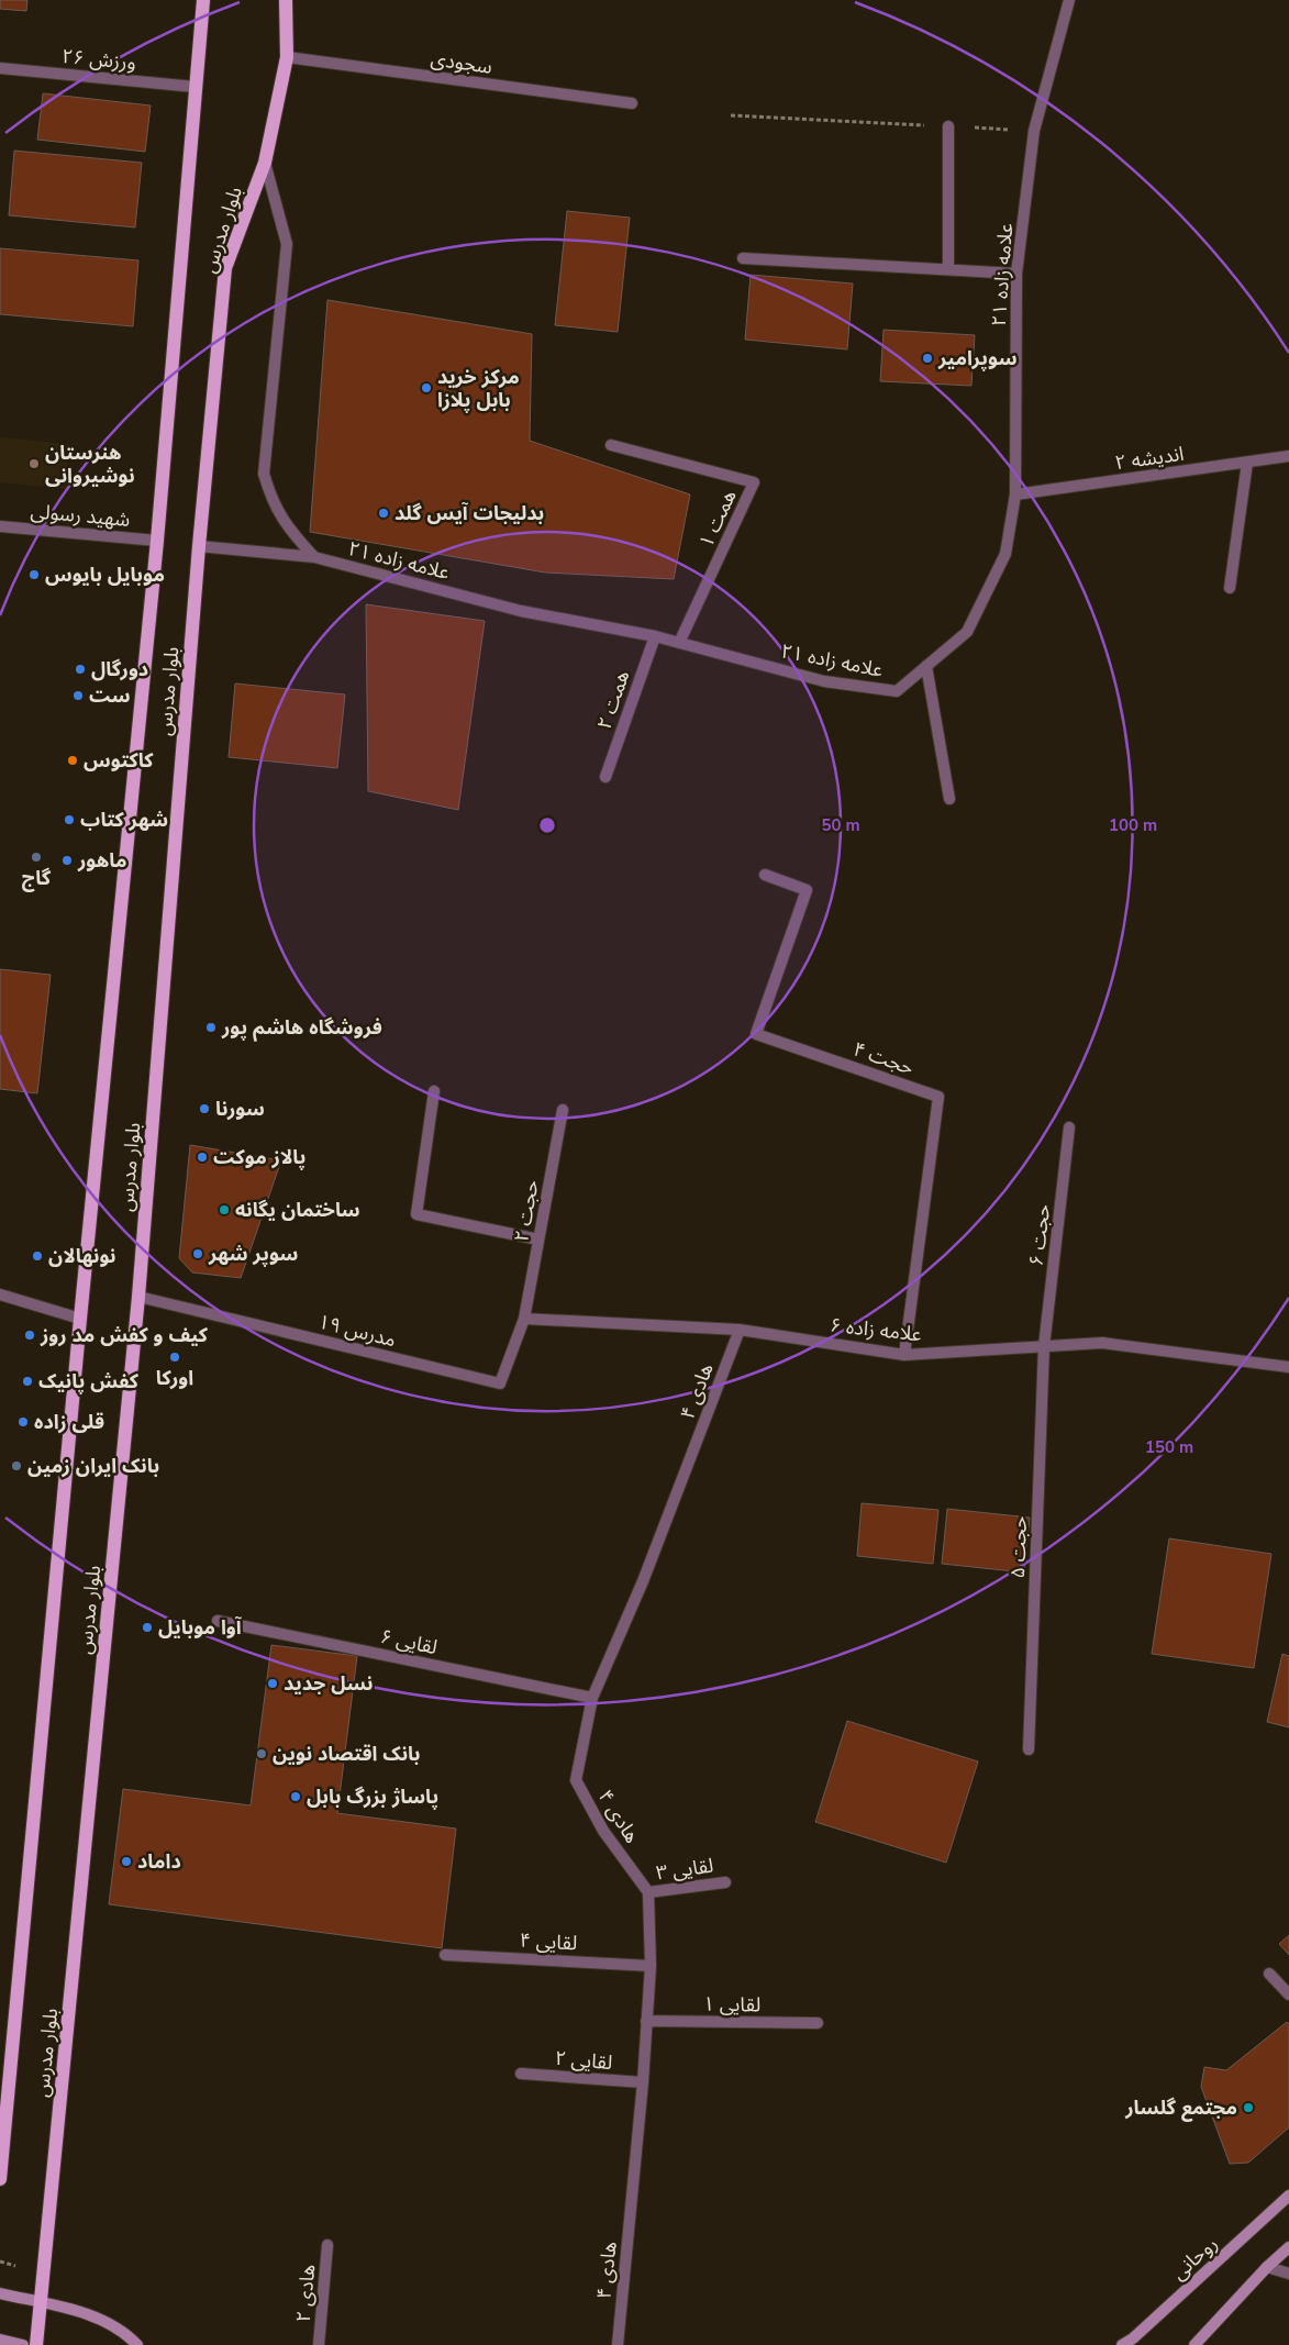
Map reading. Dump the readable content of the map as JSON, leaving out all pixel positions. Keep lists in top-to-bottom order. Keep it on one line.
{"streets":{"main road":["بلوار مدرس","روحانی"],"street":["ورزش ۲۶","سجودی","علامه زاده ۲۱","اندیشه ۲","شهید رسولی","همت ۱","همت ۲","حجت ۴","حجت ۲","حجت ۶","علامه زاده ۶","مدرس ۱۹","هادی ۴","حجت ۵","لقایی ۶","لقایی ۳","لقایی ۴","لقایی ۱","لقایی ۲","هادی ۲"]},"crossings":[["ورزش ۲۶","بلوار مدرس"],["سجودی","بلوار مدرس"],["بلوار مدرس","علامه زاده ۲۱"],["بلوار مدرس","شهید رسولی"],["بلوار مدرس","مدرس ۱۹"],["علامه زاده ۲۱","اندیشه ۲"],["علامه زاده ۲۱","همت ۱"],["علامه زاده ۲۱","همت ۲"],["حجت ۴","علامه زاده ۶"],["حجت ۲","علامه زاده ۶"],["حجت ۲","مدرس ۱۹"],["حجت ۶","علامه زاده ۶"],["حجت ۶","حجت ۵"],["علامه زاده ۶","مدرس ۱۹"],["علامه زاده ۶","هادی ۴"],["علامه زاده ۶","حجت ۵"],["هادی ۴","لقایی ۶"],["هادی ۴","لقایی ۳"],["هادی ۴","لقایی ۴"],["هادی ۴","لقایی ۱"],["هادی ۴","لقایی ۲"]],"places":["سوپرامیر","مرکز خرید بابل پلازا","هنرستان نوشیروانی","بدلیجات آیس گلد","موبایل بایوس","دورگال","ست","کاکتوس","شهر کتاب","گاج","ماهور","فروشگاه هاشم پور","سورنا","پالاز موکت","ساختمان یگانه","سوپر شهر","نونهالان","کیف و کفش مد روز","اورکا","کفش پانیک","قلی زاده","بانک ایران زمین","آوا موبایل","نسل جدید","بانک اقتصاد نوین","پاساژ بزرگ بابل","داماد","مجتمع گلسار"],"rings":["50 m","100 m","150 m"]}
